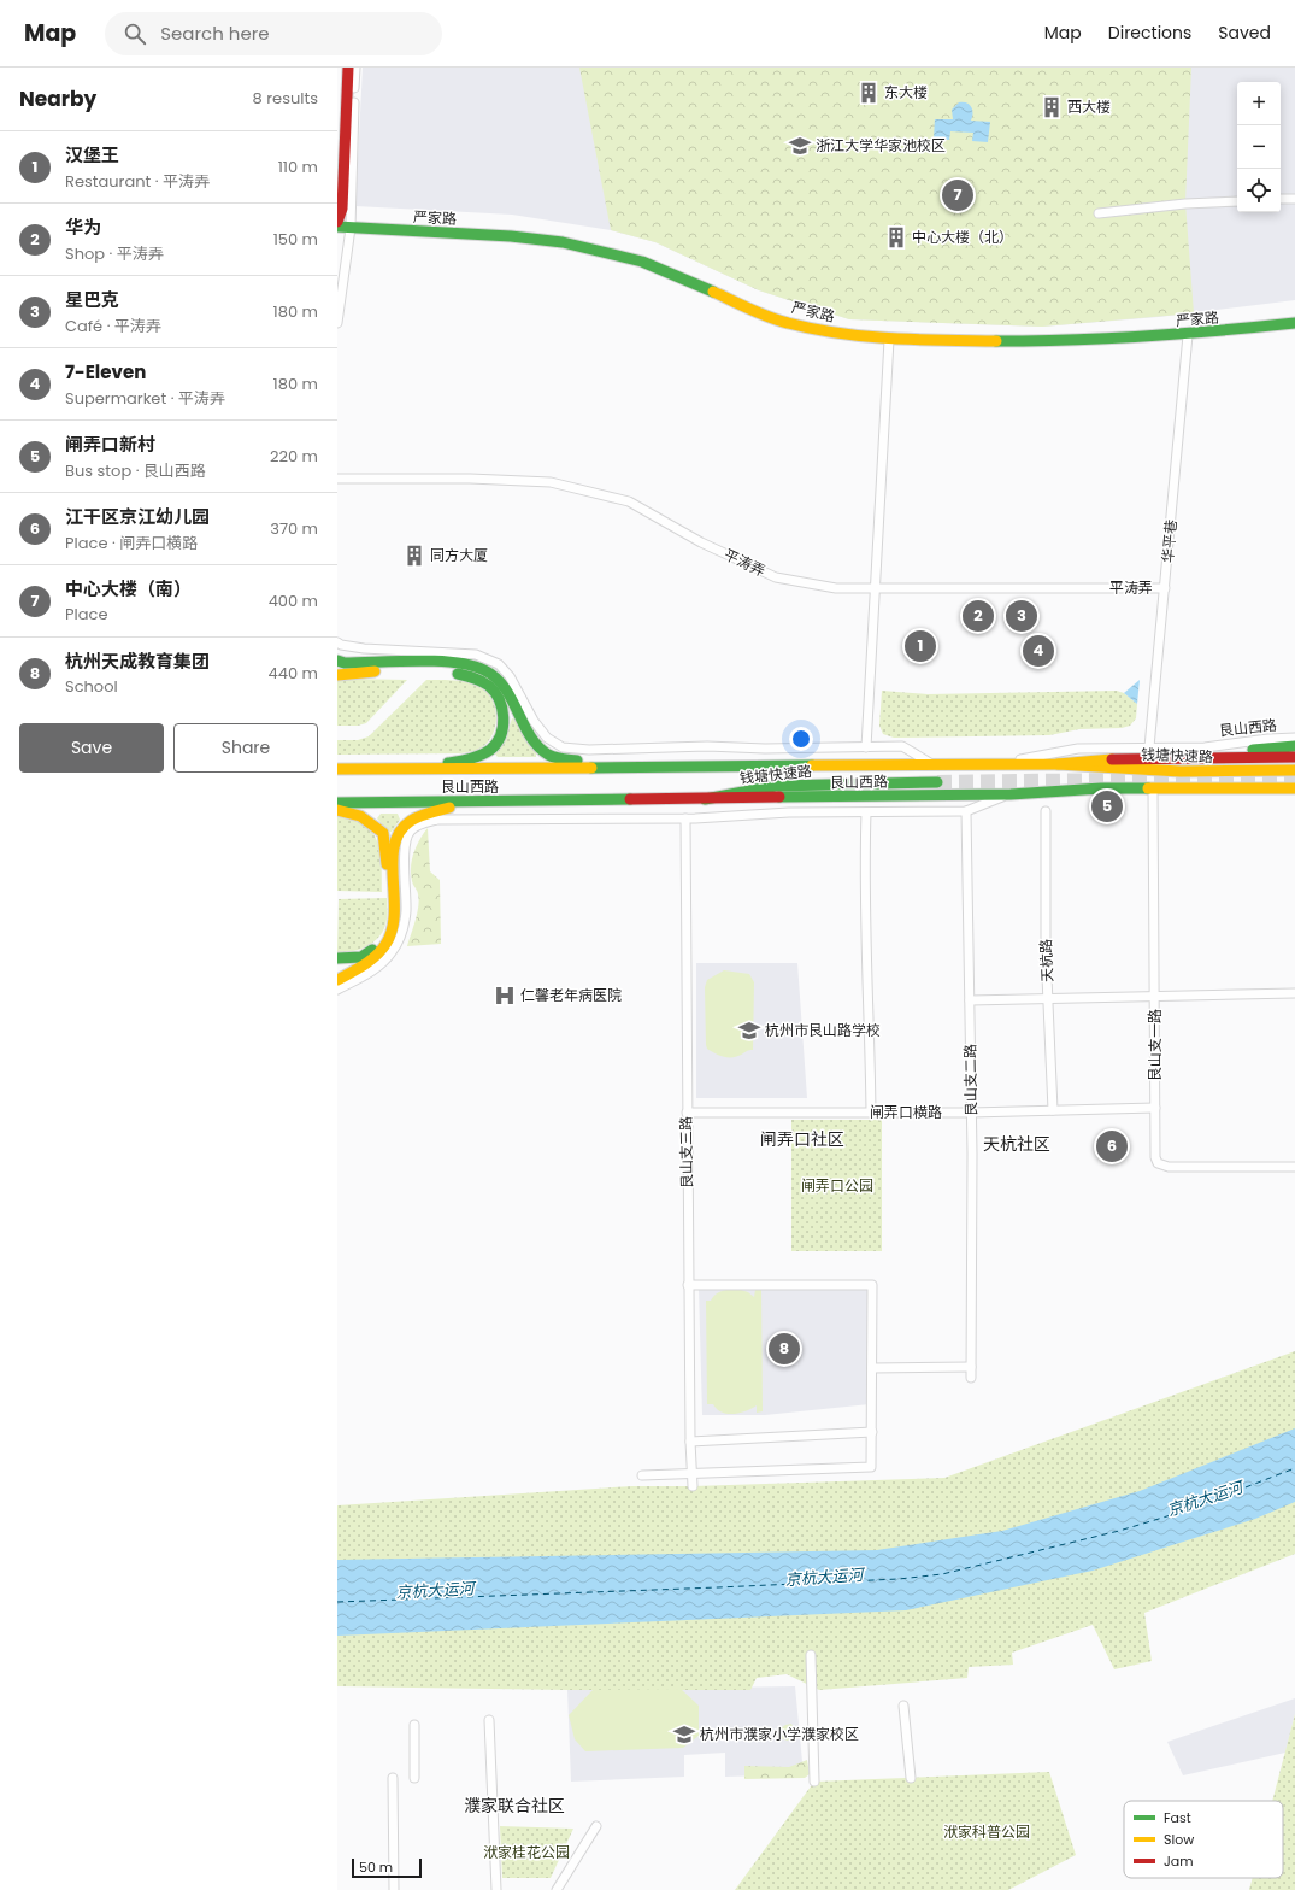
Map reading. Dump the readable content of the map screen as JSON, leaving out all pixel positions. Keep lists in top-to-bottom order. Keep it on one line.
{"streets":{"main road":["严家路","艮山西路","钱塘快速路"],"street":["华平巷","平涛弄","天杭路","艮山支一路","艮山支二路","闸弄口横路","艮山支三路"]},"crossings":[["严家路","华平巷"],["华平巷","平涛弄"],["华平巷","艮山西路"],["艮山西路","钱塘快速路"],["艮山西路","艮山支一路"],["天杭路","闸弄口横路"],["艮山支一路","闸弄口横路"],["艮山支二路","闸弄口横路"],["闸弄口横路","艮山支三路"]],"districts":["闸弄口社区","天杭社区","濮家联合社区"],"water":["京杭大运河"],"parks":["闸弄口公园","洑家科普公园","洑家桂花公园"],"places":{"building":["东大楼","西大楼","中心大楼（北）","同方大厦"],"school or university":["浙江大学华家池校区","杭州市艮山路学校","杭州市濮家小学濮家校区"],"hospital":["仁馨老年病医院"]},"legend":["Fast","Slow","Jam"],"scale_bar":"50 m","page":{"header":"Map","search":"Search here","nav":["Map","Directions","Saved"],"heading":["Nearby","8 results"],"map_buttons":["+","−"],"list":[{"mark":"1","name":"汉堡王","note":"Restaurant · 平涛弄","value":"110 m"},{"mark":"2","name":"华为","note":"Shop · 平涛弄","value":"150 m"},{"mark":"3","name":"星巴克","note":"Café · 平涛弄","value":"180 m"},{"mark":"4","name":"7-Eleven","note":"Supermarket · 平涛弄","value":"180 m"},{"mark":"5","name":"闸弄口新村","note":"Bus stop · 艮山西路","value":"220 m"},{"mark":"6","name":"江干区京江幼儿园","note":"Place · 闸弄口横路","value":"370 m"},{"mark":"7","name":"中心大楼（南）","note":"Place","value":"400 m"},{"mark":"8","name":"杭州天成教育集团","note":"School","value":"440 m"}],"pins":["7","2","3","1","4","5","6","8"],"buttons":["Save","Share"],"scale":"50 m"}}
